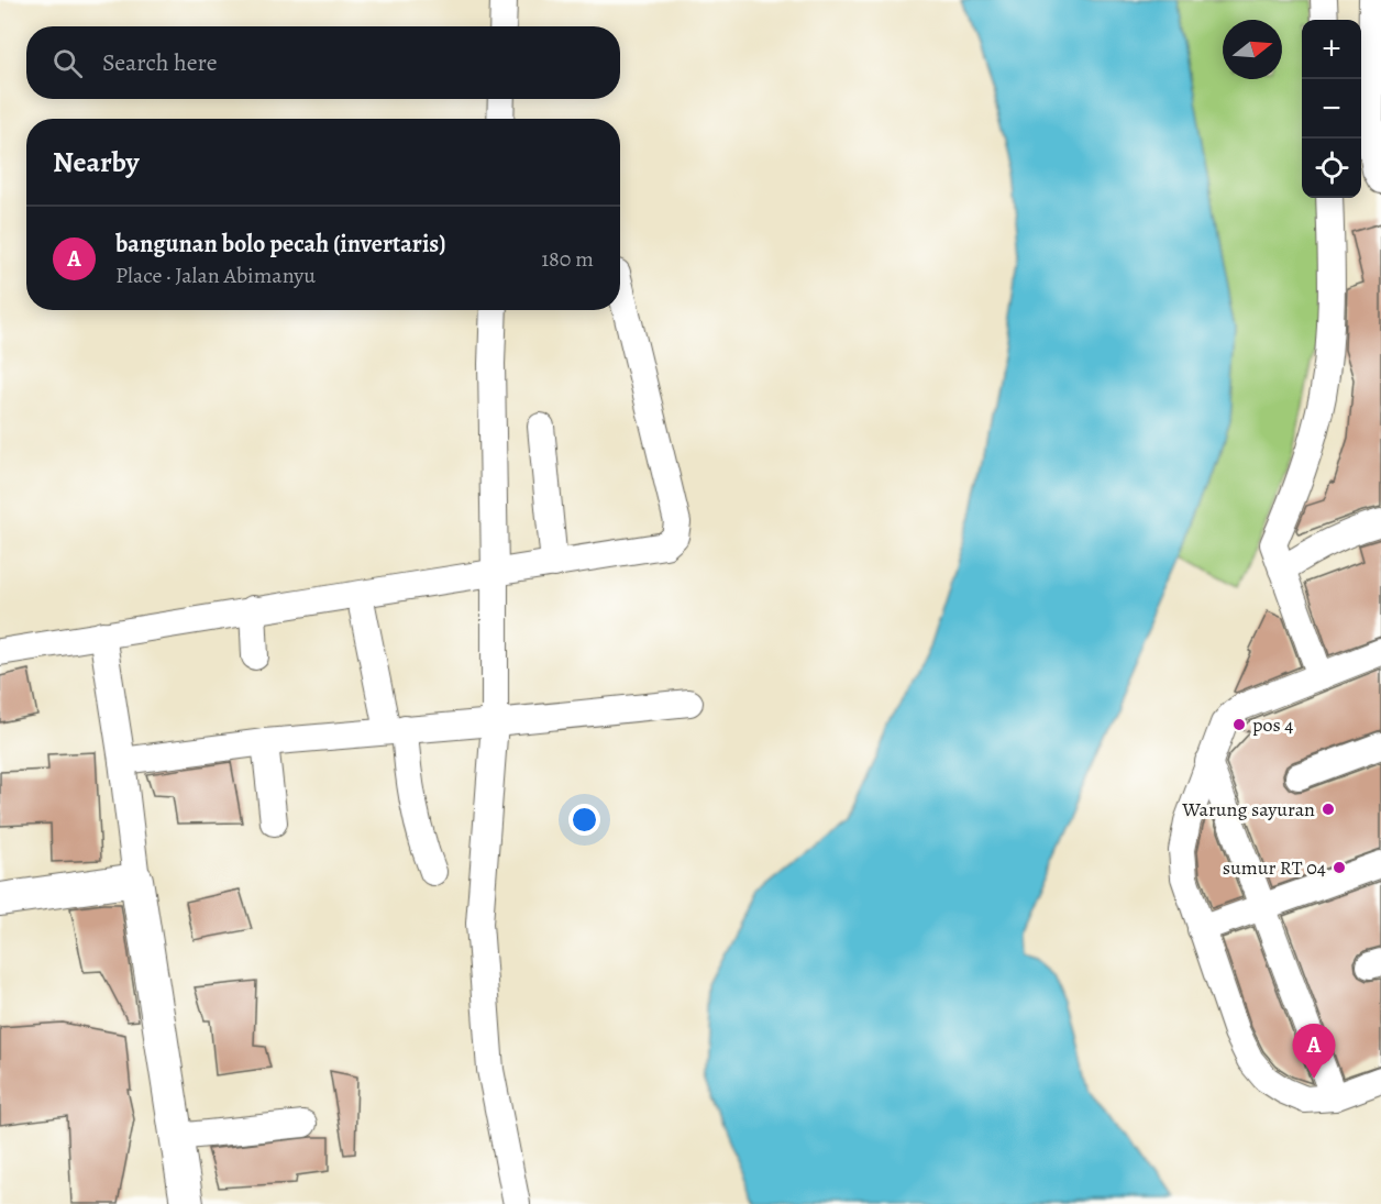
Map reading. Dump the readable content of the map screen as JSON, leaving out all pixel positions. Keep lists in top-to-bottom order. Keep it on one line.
{"places":["pos 4","Warung sayuran","sumur RT 04"],"north":"right","page":{"map_buttons":["+","−"],"search":"Search here","heading":"Nearby","list":[{"mark":"A","name":"bangunan bolo pecah (invertaris)","note":"Place · Jalan Abimanyu","value":"180 m"}],"pins":"A"}}
